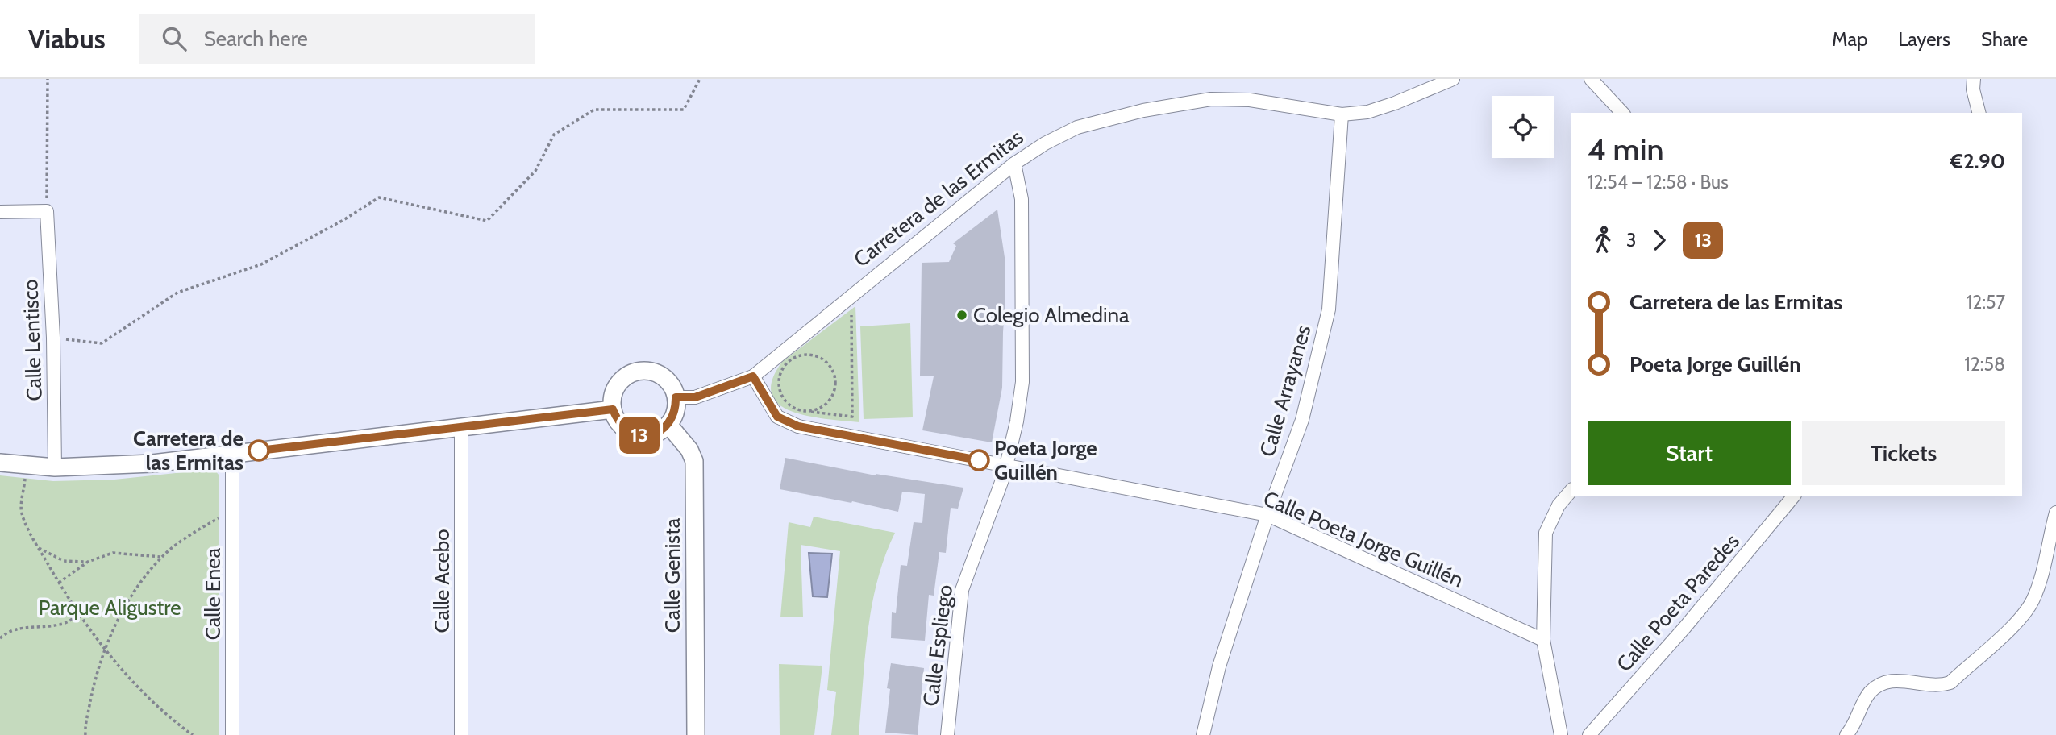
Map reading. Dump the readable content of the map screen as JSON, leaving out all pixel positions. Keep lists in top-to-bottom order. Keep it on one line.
{"streets":{"street":["Carretera de las Ermitas","Calle Lentisco","Calle Arrayanes","Calle Poeta Jorge Guillén","Calle Genista","Calle Acebo","Calle Enea","Calle Poeta Paredes","Calle Espliego"]},"crossings":[["Carretera de las Ermitas","Calle Arrayanes"],["Carretera de las Ermitas","Calle Poeta Jorge Guillén"],["Carretera de las Ermitas","Calle Genista"],["Carretera de las Ermitas","Calle Espliego"],["Calle Arrayanes","Calle Poeta Jorge Guillén"],["Calle Poeta Jorge Guillén","Calle Espliego"]],"parks":["Parque Aligustre"],"places":["Colegio Almedina","Carretera de las Ermitas","Poeta Jorge Guillén"],"lines":["bus line 13"],"page":{"header":"Viabus","search":"Search here","nav":["Map","Layers","Share"],"on_map":"13","heading":["4 min","12:54 – 12:58 · Bus","€2.90"],"legs":["3","13"],"list":[{"name":"Carretera de las Ermitas","value":"12:57"},{"name":"Poeta Jorge Guillén","value":"12:58"}],"buttons":["Start","Tickets"]}}
